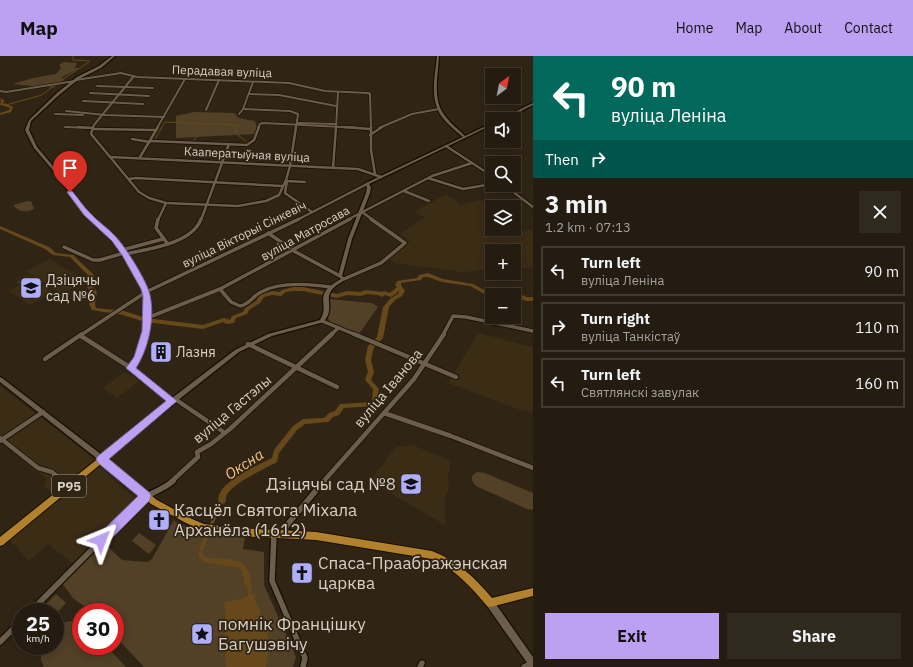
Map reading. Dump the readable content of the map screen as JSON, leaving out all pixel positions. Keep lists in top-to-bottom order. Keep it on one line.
{"streets":{"main road":["Р95"],"street":["Перадавая вуліца","Кааператыўная вуліца","вуліца Матросава","вуліца Вікторыі Сінкевіч","вуліца Іванова","вуліца Гастэлы"]},"crossings":[["Кааператыўная вуліца","вуліца Вікторыі Сінкевіч"]],"water":["Оксна"],"places":{"school or university":["Дзіцячы сад №6","Дзіцячы сад №8"],"building":["Лазня"],"church":["Касцёл Святога Міхала Арханёла (1612)","Спаса-Праабражэнская царква"],"place":["помнік Францішку Багушэвічу"]},"north":"top right","page":{"header":"Map","nav":["Home","Map","About","Contact"],"turn":["90 m","вуліца Леніна"],"map_buttons":["+","−"],"then":"Then","heading":["3 min","1.2 km · 07:13"],"list":[{"name":"Turn left","note":"вуліца Леніна","value":"90 m"},{"name":"Turn right","note":"вуліца Танкістаў","value":"110 m"},{"name":"Turn left","note":"Святлянскі завулак","value":"160 m"}],"speed":"25 km/h","limit":"30","buttons":["Exit","Share"]}}
